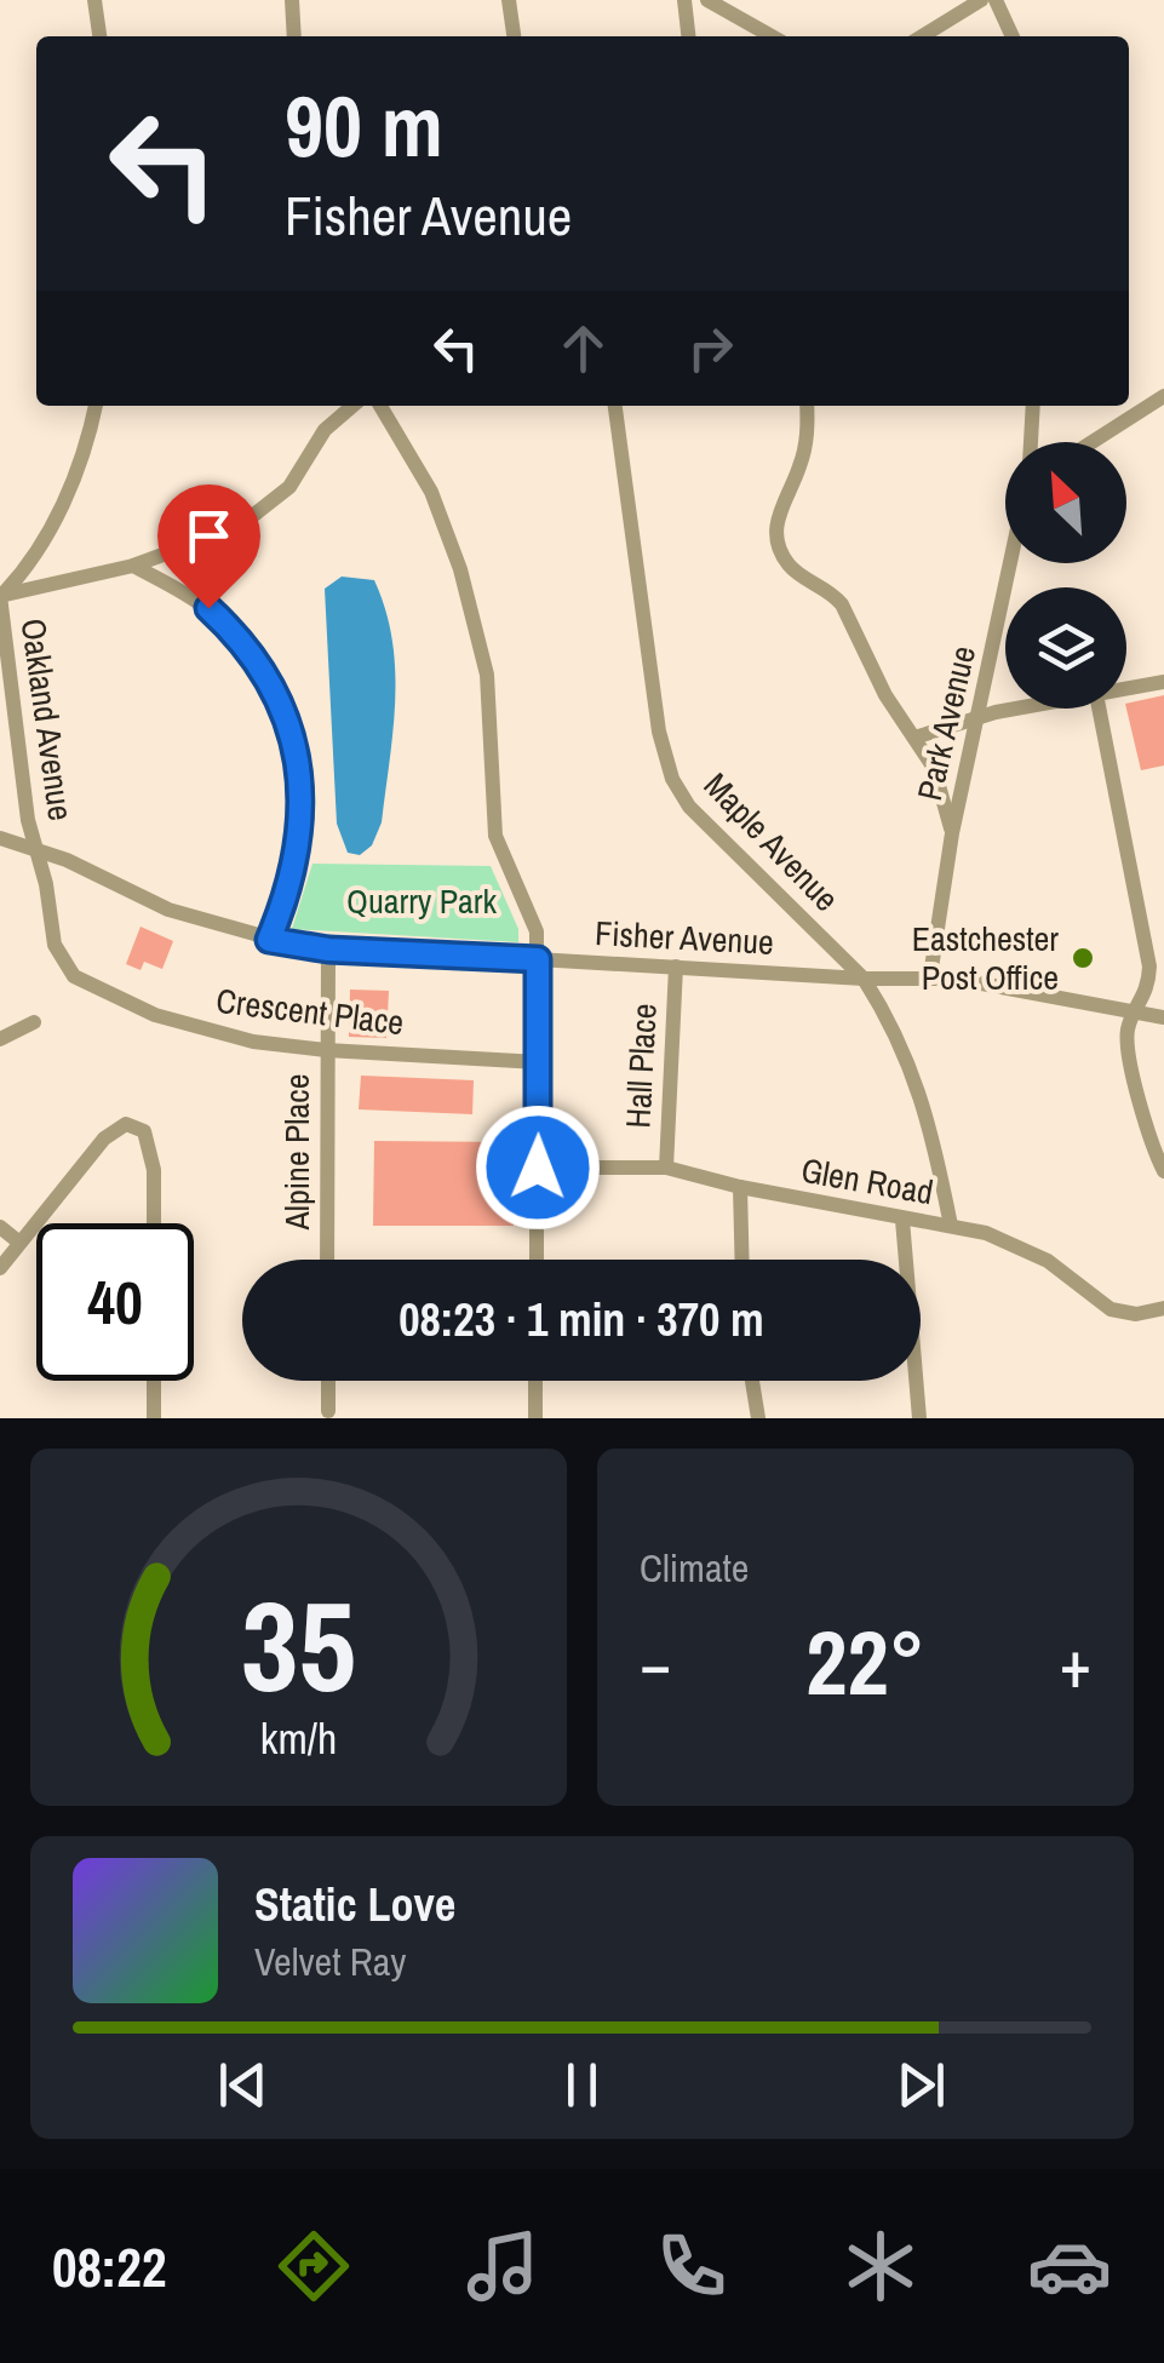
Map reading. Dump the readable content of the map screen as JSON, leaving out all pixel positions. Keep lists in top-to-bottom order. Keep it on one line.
{"streets":{"street":["Oakland Avenue","Park Avenue","Maple Avenue","Fisher Avenue","Crescent Place","Hall Place","Alpine Place","Glen Road"]},"crossings":[["Oakland Avenue","Fisher Avenue"],["Oakland Avenue","Crescent Place"],["Park Avenue","Fisher Avenue"],["Maple Avenue","Fisher Avenue"],["Maple Avenue","Glen Road"],["Fisher Avenue","Crescent Place"],["Fisher Avenue","Hall Place"],["Fisher Avenue","Alpine Place"],["Crescent Place","Alpine Place"],["Hall Place","Glen Road"]],"parks":["Quarry Park"],"places":["Eastchester Post Office"],"north":"top left","page":{"turn":["90 m","Fisher Avenue"],"limit":"40","trip":"08:23 · 1 min · 370 m","tile":"Climate","heat":["−","22°","+"],"song":["Static Love","Velvet Ray"],"tabs":"08:22","gauge":["35","km/h"]}}
